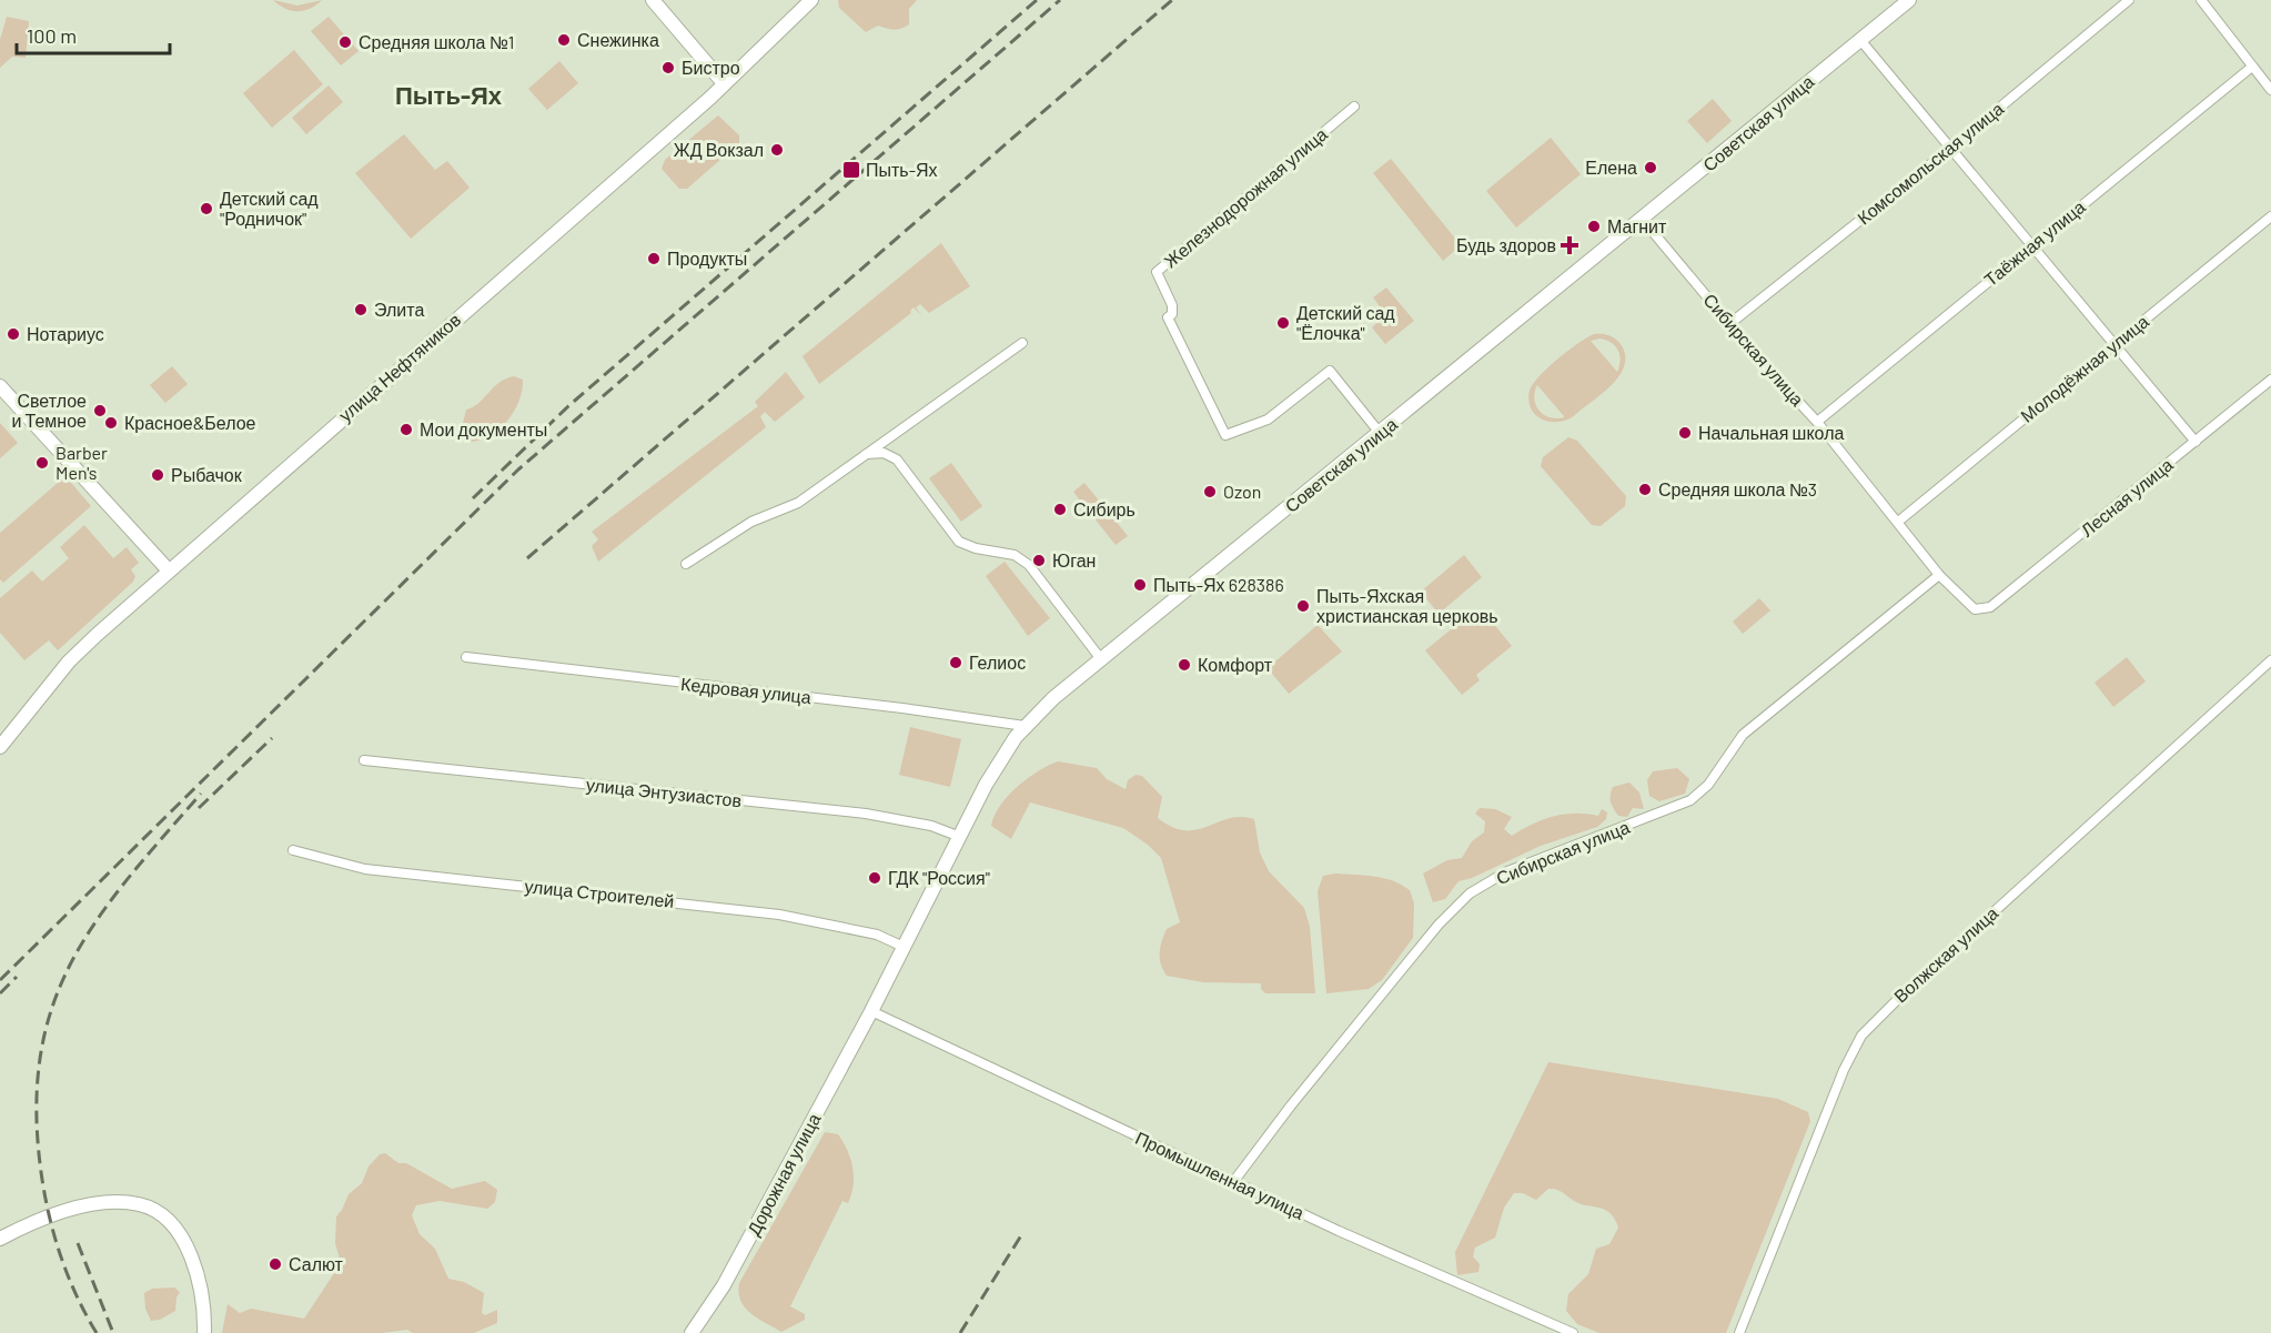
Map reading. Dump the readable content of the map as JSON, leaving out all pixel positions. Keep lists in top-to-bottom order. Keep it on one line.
{"streets":{"street":["Советская улица","Комсомольская улица","Железнодорожная улица","Таёжная улица","Сибирская улица","улица Нефтяников","Молодёжная улица","Лесная улица","Кедровая улица","улица Энтузиастов","улица Строителей","Волжская улица","Дорожная улица","Промышленная улица"]},"crossings":[["Советская улица","Железнодорожная улица"],["Советская улица","Сибирская улица"],["Советская улица","Кедровая улица"],["Советская улица","улица Энтузиастов"],["Советская улица","улица Строителей"],["Советская улица","Дорожная улица"],["Советская улица","Промышленная улица"],["Комсомольская улица","Сибирская улица"],["Таёжная улица","Сибирская улица"],["Сибирская улица","Молодёжная улица"],["Сибирская улица","Лесная улица"],["Сибирская улица","Промышленная улица"],["Дорожная улица","Промышленная улица"]],"districts":["Пыть-Ях"],"places":{"other":["Снежинка","Средняя школа №1","Бистро","ЖД Вокзал","Елена","Детский сад \"Родничок\"","Магнит","Продукты","Элита","Детский сад \"Ёлочка\"","Нотариус","Светлое и Темное","Красное&Белое","Мои документы","Начальная школа","Barber Men's","Рыбачок","Средняя школа №3","Ozon","Сибирь","Юган","Пыть-Ях 628386","Пыть-Яхская христианская церковь","Гелиос","Комфорт","ГДК \"Россия\"","Салют"],"transit":["Пыть-Ях"],"health":["Будь здоров"]},"scale_bar":"100 m"}
